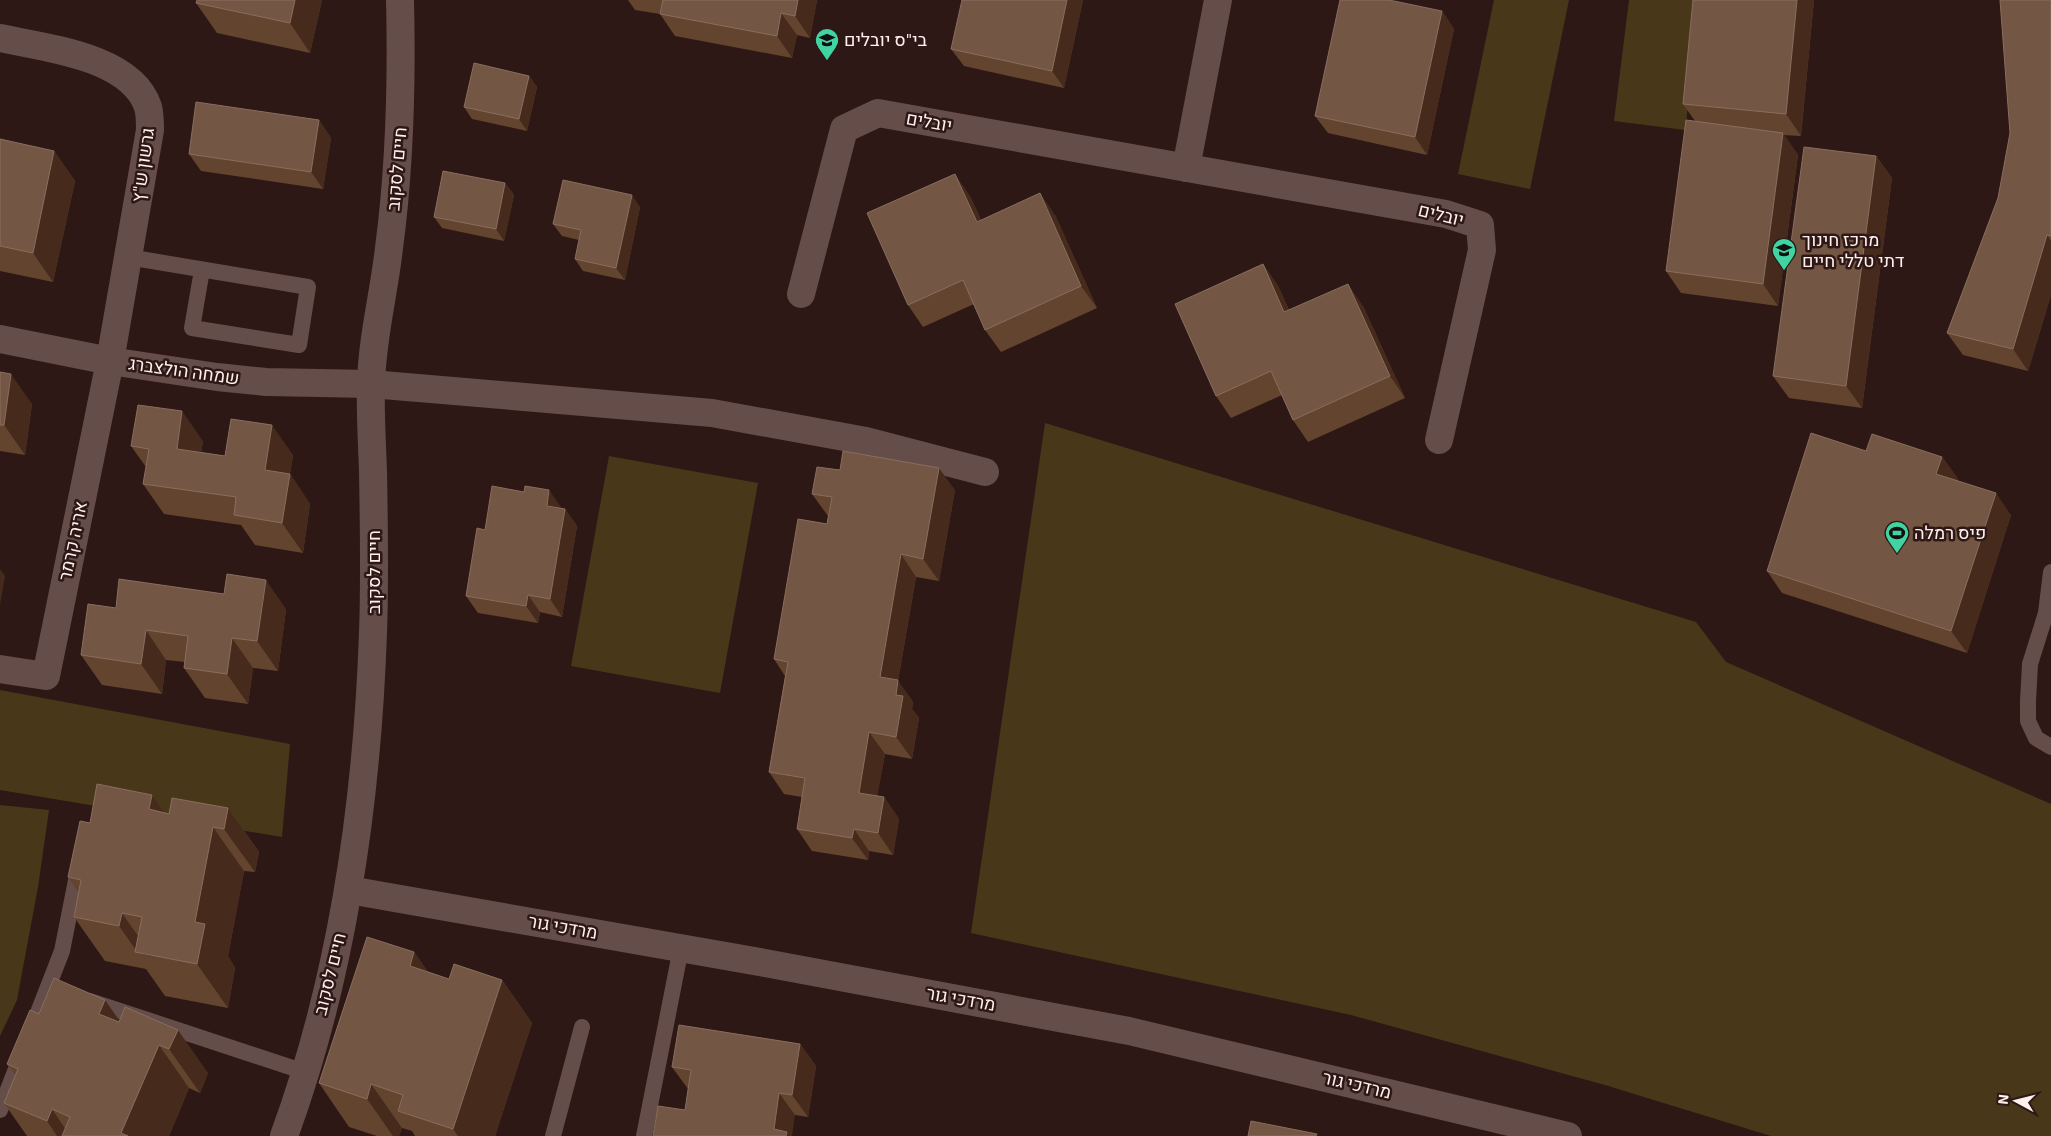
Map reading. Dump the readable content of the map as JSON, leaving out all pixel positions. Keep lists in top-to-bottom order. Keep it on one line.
{"streets":{"street":["יובלים","גרשון ש\"ץ","חיים לסקוב","שמחה הולצברג","אריה קרמר","מרדכי גור"]},"crossings":[["גרשון ש\"ץ","שמחה הולצברג"],["גרשון ש\"ץ","אריה קרמר"],["חיים לסקוב","שמחה הולצברג"],["חיים לסקוב","מרדכי גור"],["שמחה הולצברג","אריה קרמר"]],"places":{"school or university":["בי\"ס יובלים","מרכז חינוך דתי טללי חיים"],"sports":["פיס רמלה"]},"north":"left"}
